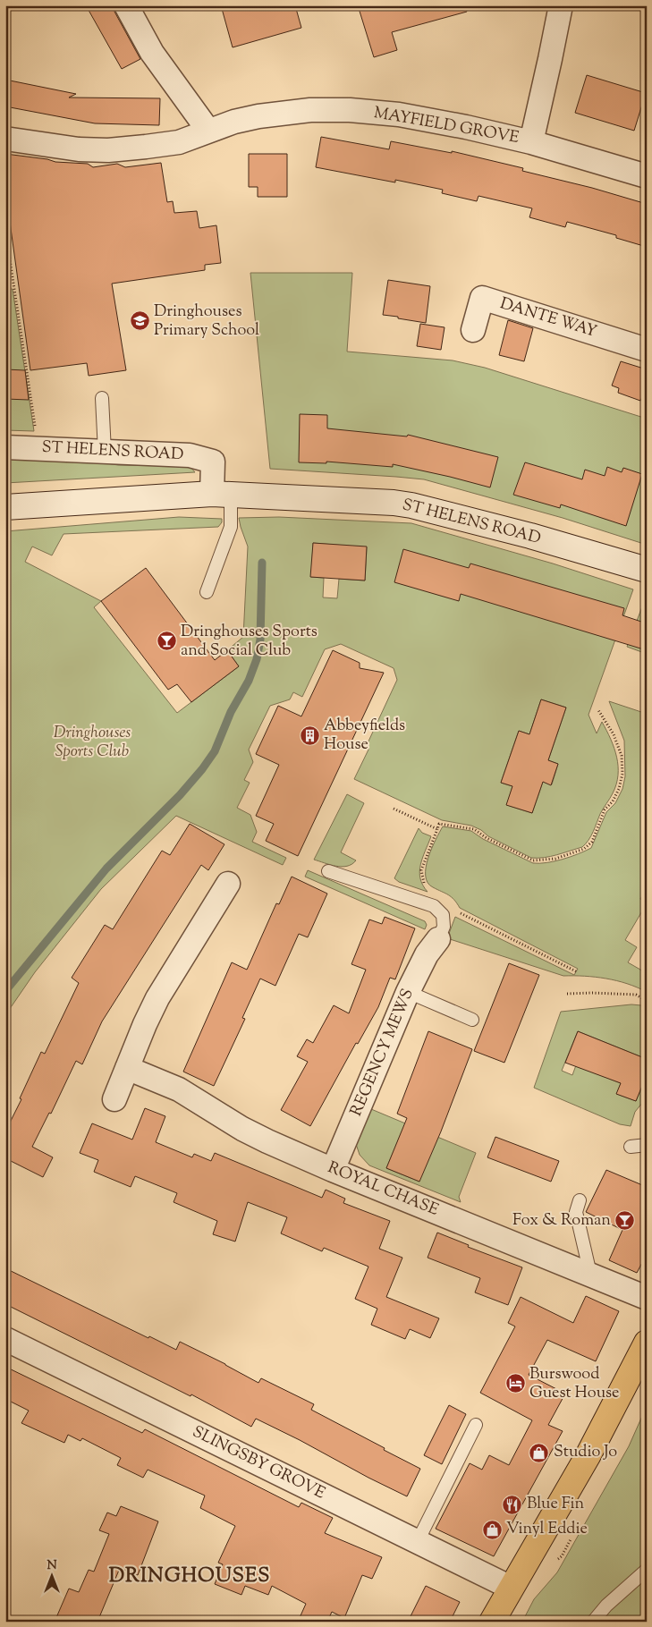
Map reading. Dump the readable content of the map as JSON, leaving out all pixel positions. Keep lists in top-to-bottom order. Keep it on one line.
{"streets":{"street":["MAYFIELD GROVE","DANTE WAY","ST HELENS ROAD","REGENCY MEWS","ROYAL CHASE","SLINGSBY GROVE"]},"crossings":[["REGENCY MEWS","ROYAL CHASE"]],"districts":["DRINGHOUSES"],"parks":["Dringhouses Sports Club"],"places":{"school or university":["Dringhouses Primary School"],"bar":["Dringhouses Sports and Social Club","Fox & Roman"],"building":["Abbeyfields House"],"hotel":["Burswood Guest House"],"shop":["Studio Jo","Vinyl Eddie"],"restaurant":["Blue Fin"]},"north":"top"}
